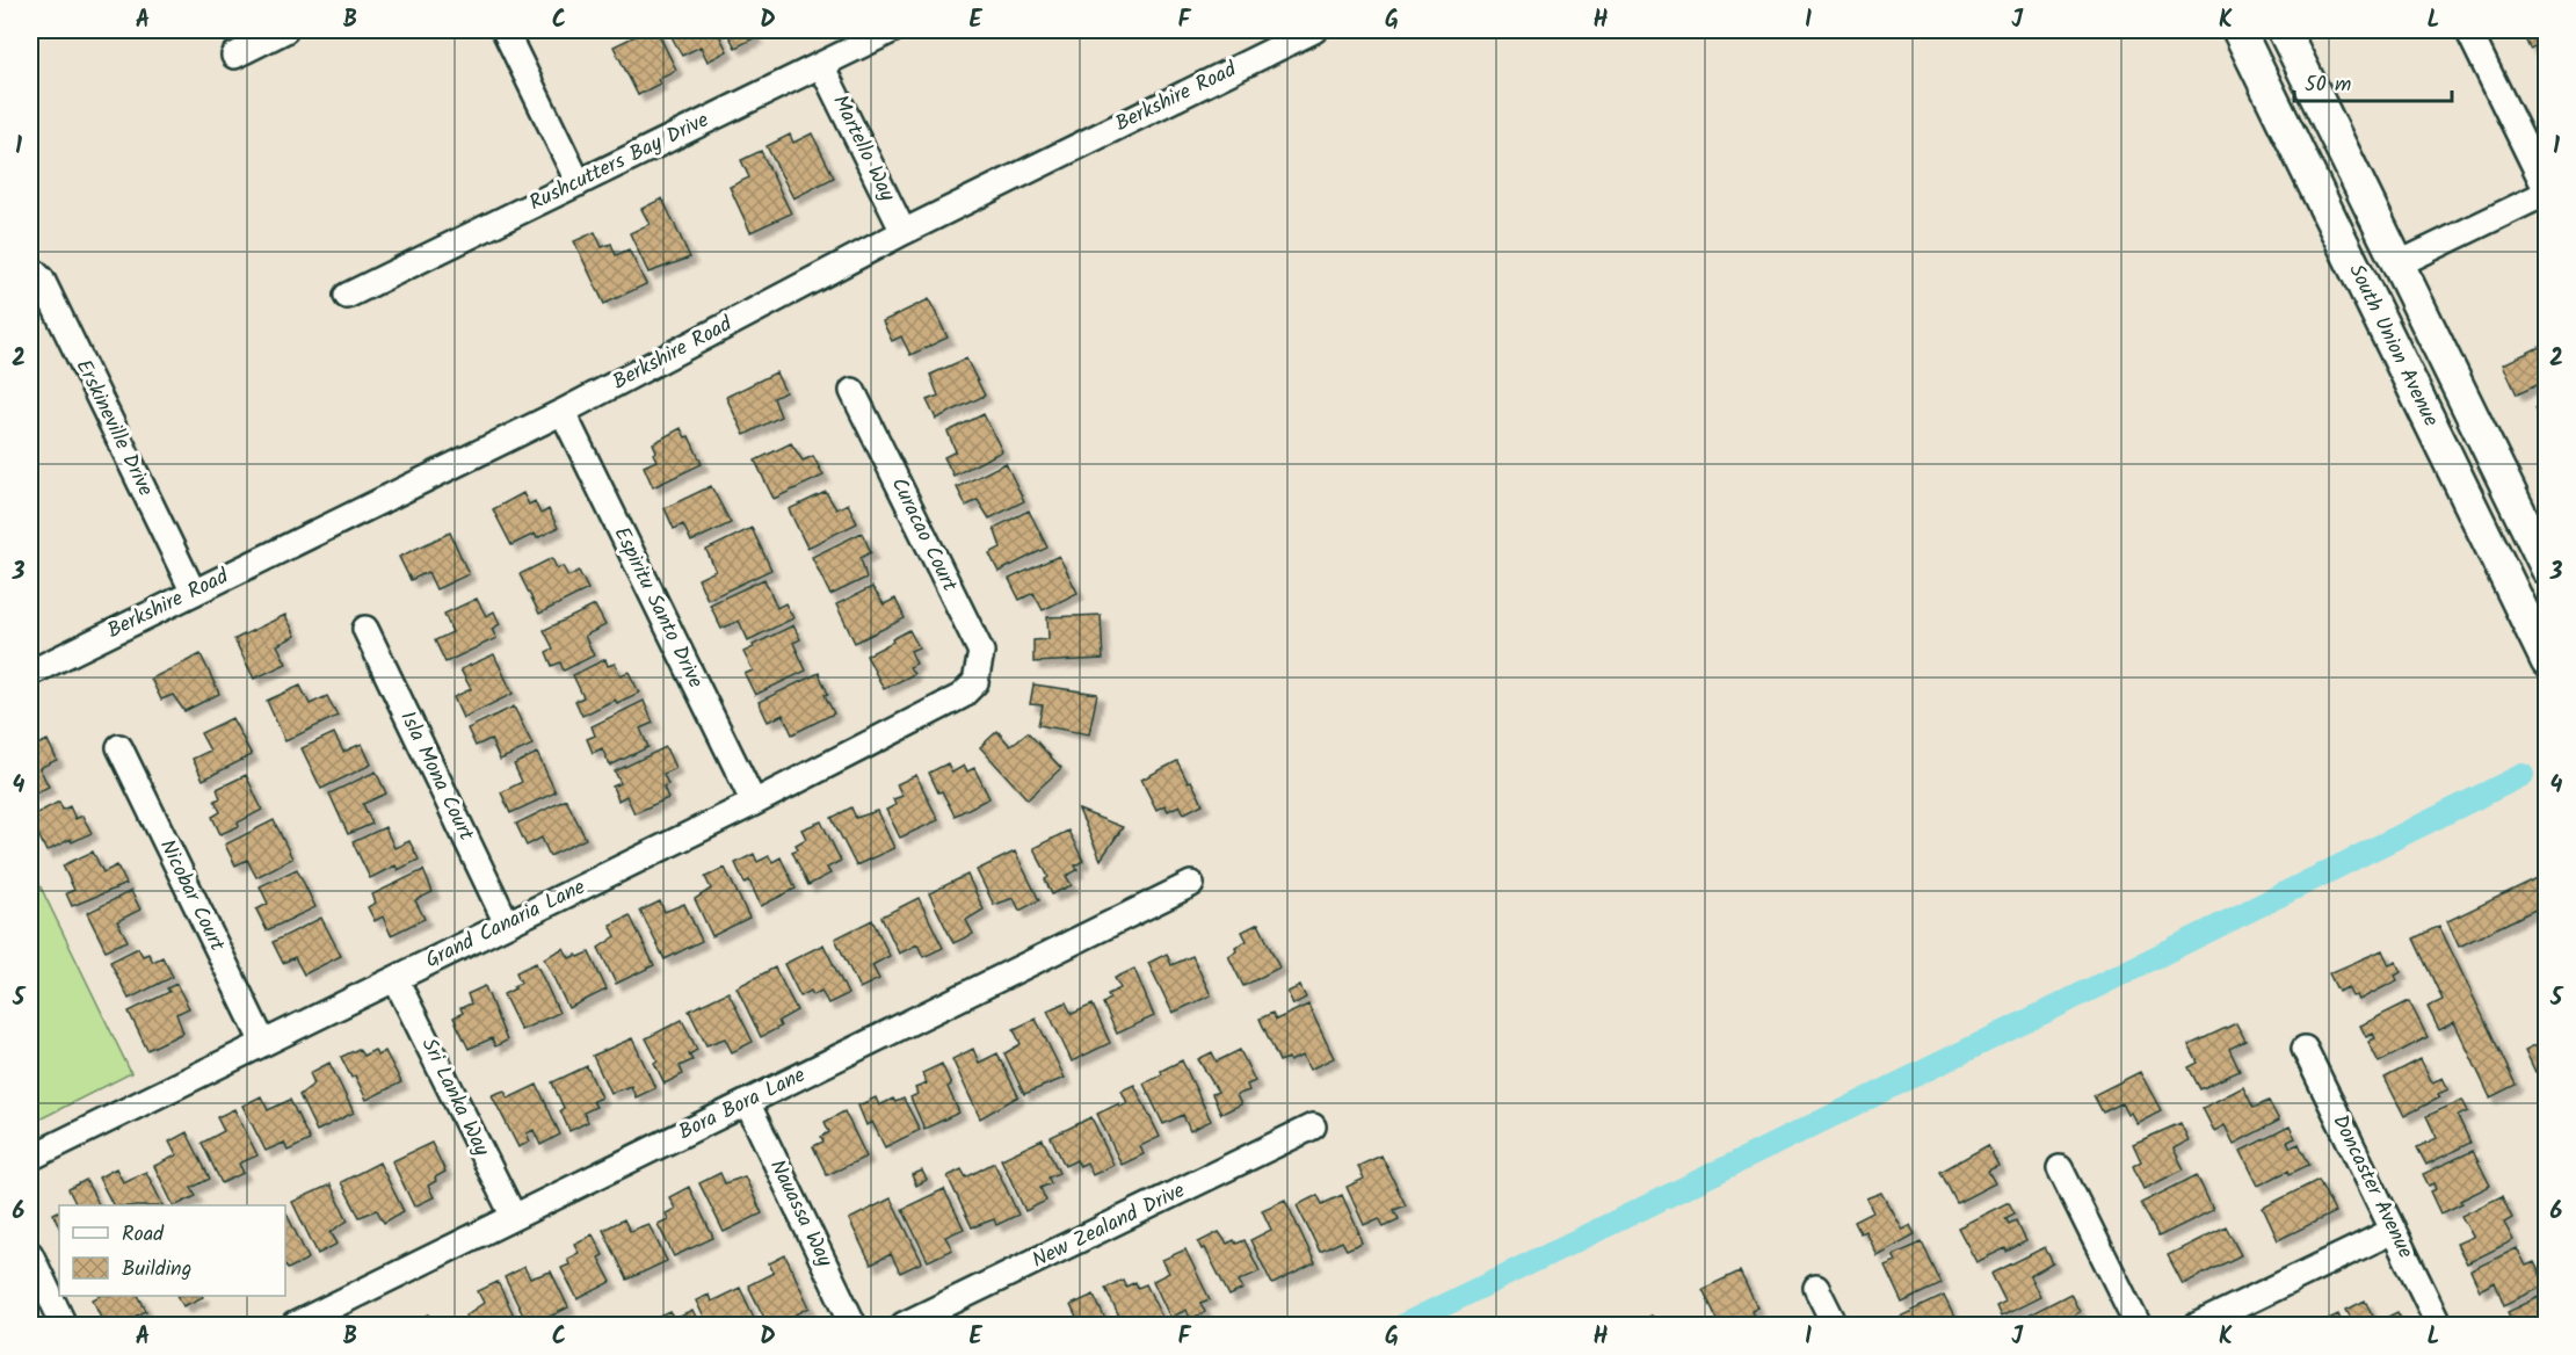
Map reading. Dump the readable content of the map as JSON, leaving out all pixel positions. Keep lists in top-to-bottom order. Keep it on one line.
{"streets":{"main road":["South Union Avenue"],"street":["Berkshire Road","Martello Way","Rushcutters Bay Drive","Erskineville Drive","Curacao Court","Espiritu Santo Drive","Isla Mona Court","Nicobar Court","Grand Canaria Lane","Sri Lanka Way","Bora Bora Lane","Doncaster Avenue","Nauassa Way","New Zealand Drive"]},"crossings":[["Berkshire Road","Martello Way"],["Berkshire Road","Erskineville Drive"],["Berkshire Road","Espiritu Santo Drive"],["Martello Way","Rushcutters Bay Drive"],["Curacao Court","Grand Canaria Lane"],["Espiritu Santo Drive","Grand Canaria Lane"],["Isla Mona Court","Grand Canaria Lane"],["Nicobar Court","Grand Canaria Lane"],["Grand Canaria Lane","Sri Lanka Way"],["Sri Lanka Way","Bora Bora Lane"],["Bora Bora Lane","Nauassa Way"]],"legend":["Road","Building"],"scale_bar":"50 m","grid":{"columns":["A","B","C","D","E","F","G","H","I","J","K","L"],"rows":["1","2","3","4","5","6"]}}
